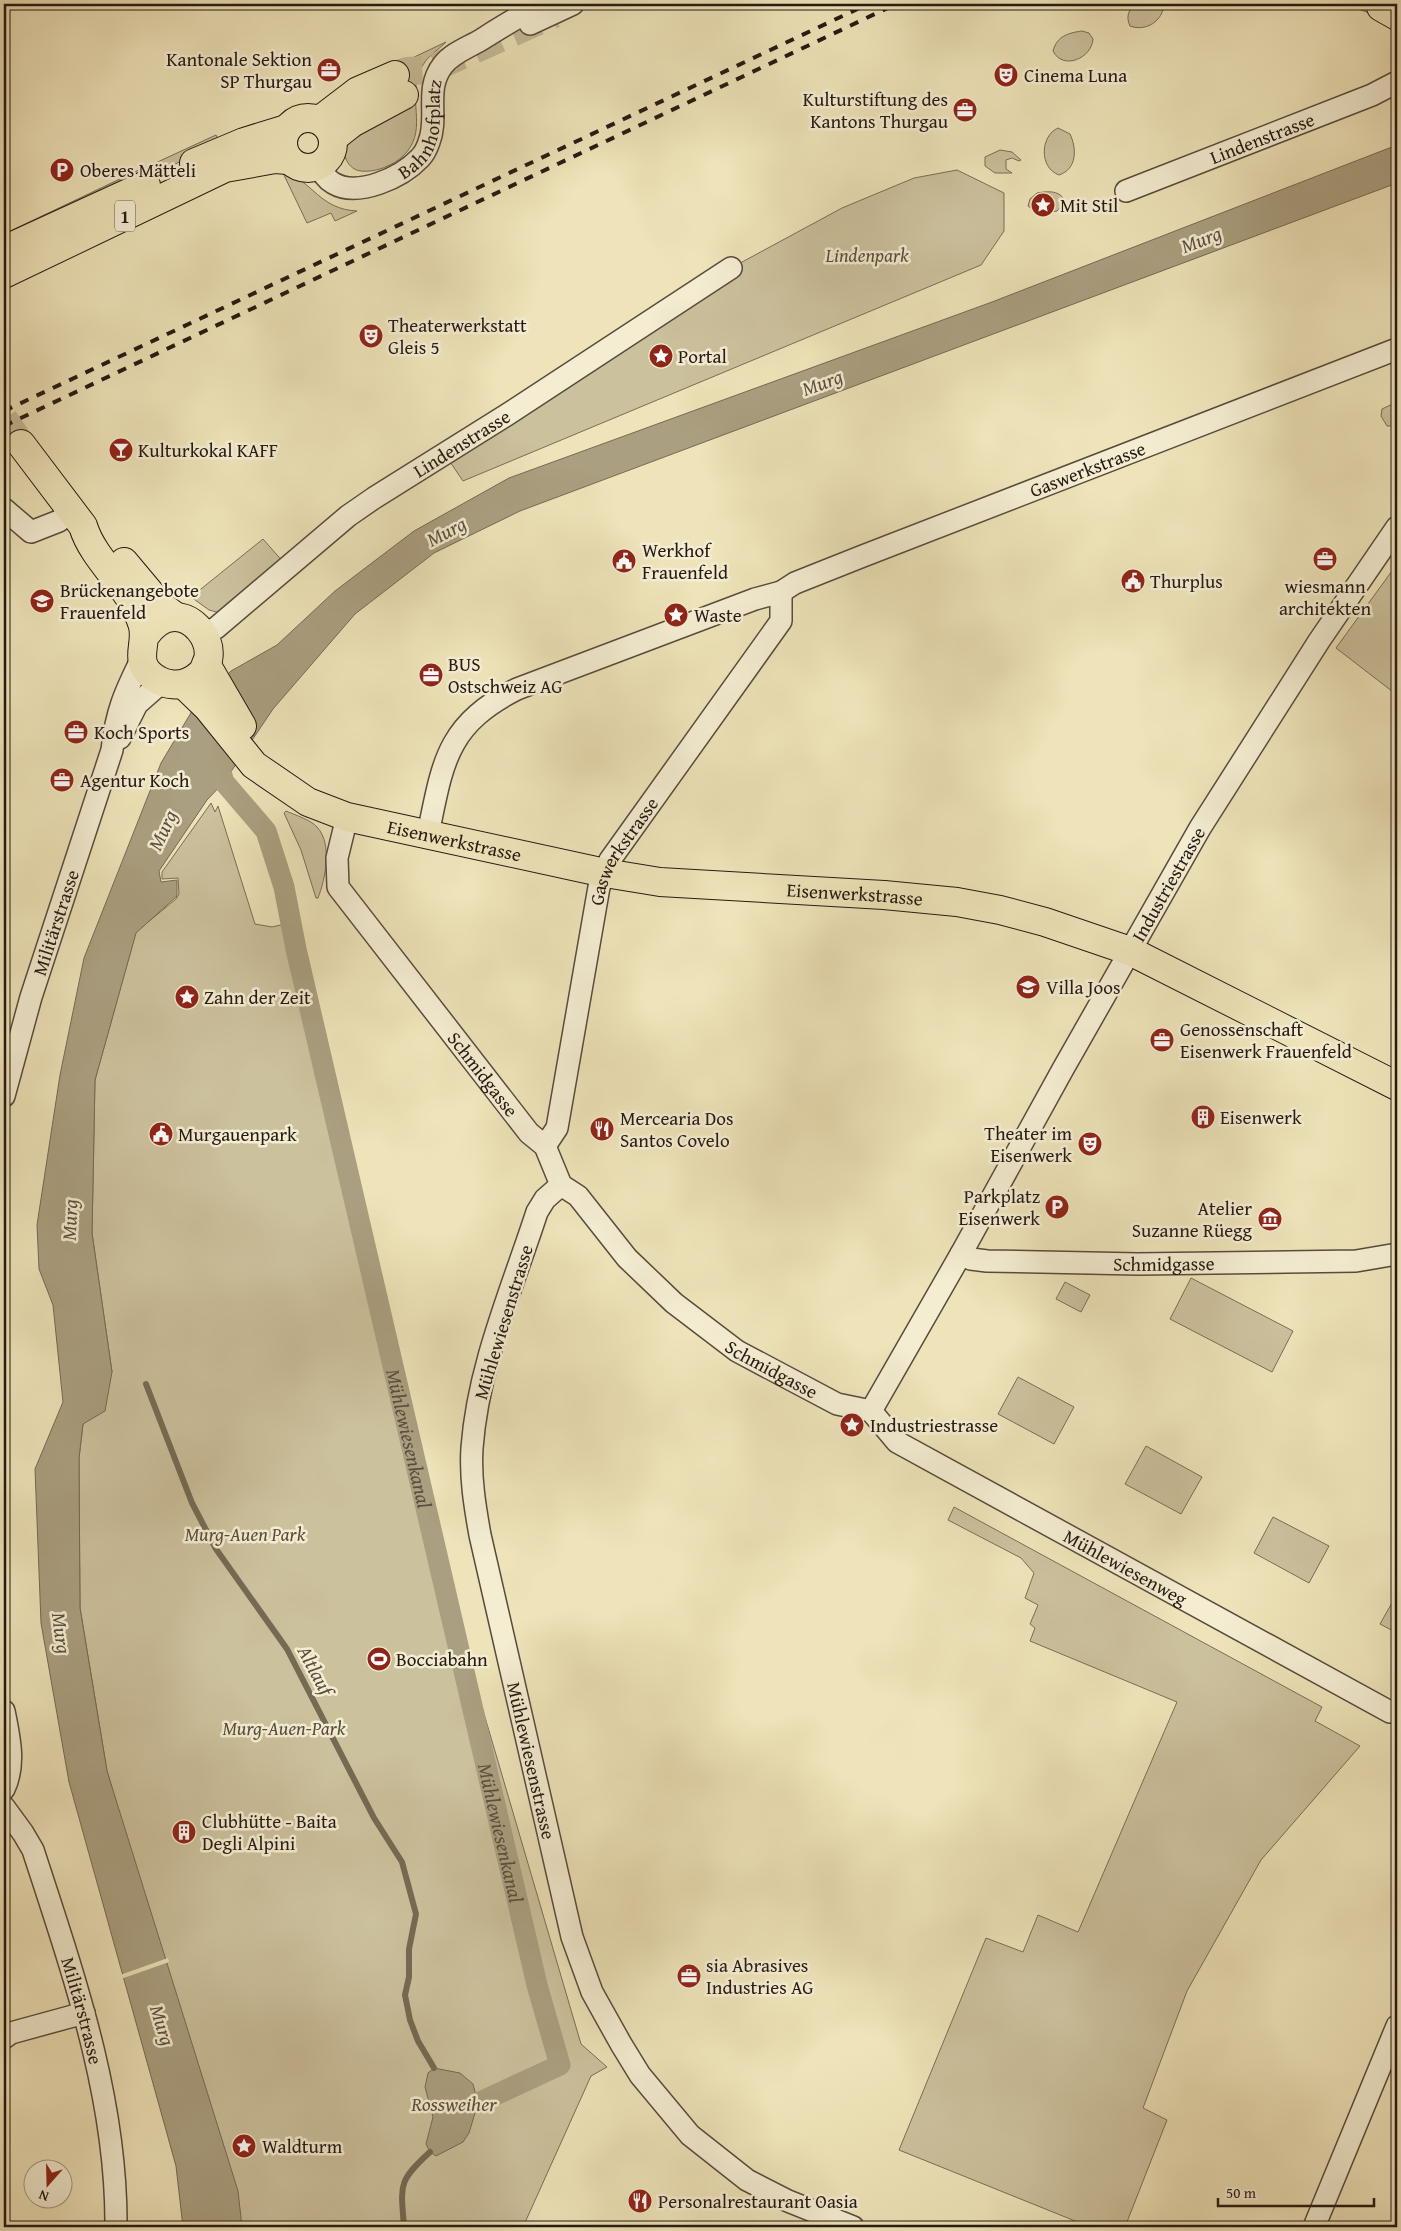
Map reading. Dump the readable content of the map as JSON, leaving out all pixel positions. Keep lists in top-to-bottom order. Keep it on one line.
{"streets":{"main road":["1","Eisenwerkstrasse"],"street":["Bahnhofplatz","Lindenstrasse","Gaswerkstrasse","Industriestrasse","Militärstrasse","Schmidgasse","Mühlewiesenstrasse","Mühlewiesenweg"]},"crossings":[["Bahnhofplatz","1"],["Lindenstrasse","Eisenwerkstrasse"],["Lindenstrasse","Militärstrasse"],["Gaswerkstrasse","Eisenwerkstrasse"],["Gaswerkstrasse","Schmidgasse"],["Eisenwerkstrasse","Industriestrasse"],["Eisenwerkstrasse","Militärstrasse"],["Eisenwerkstrasse","Schmidgasse"],["Industriestrasse","Schmidgasse"],["Schmidgasse","Mühlewiesenstrasse"],["Schmidgasse","Mühlewiesenweg"]],"water":["Murg","Mühlewiesenkanal","Altlauf","Rossweiher"],"parks":["Lindenpark","Murg-Auen Park","Murg-Auen-Park"],"places":{"office":["Kantonale Sektion SP Thurgau","Kulturstiftung des Kantons Thurgau","wiesmann architekten","BUS Ostschweiz AG","Koch Sports","Agentur Koch","Genossenschaft Eisenwerk Frauenfeld","sia Abrasives Industries AG"],"theatre":["Cinema Luna","Theaterwerkstatt Gleis 5","Theater im Eisenwerk"],"parking":["Oberes Mätteli","Parkplatz Eisenwerk"],"place":["Mit Stil","Portal","Waste","Zahn der Zeit","Industriestrasse","Waldturm"],"bar":["Kulturkokal KAFF"],"public building":["Werkhof Frauenfeld","Thurplus","Murgauenpark"],"school or university":["Brückenangebote Frauenfeld","Villa Joos"],"building":["Eisenwerk","Clubhütte - Baita Degli Alpini"],"restaurant":["Mercearia Dos Santos Covelo","Personalrestaurant Oasia"],"museum":["Atelier Suzanne Rüegg"],"sports":["Bocciabahn"]},"scale_bar":"50 m","north":"bottom"}
